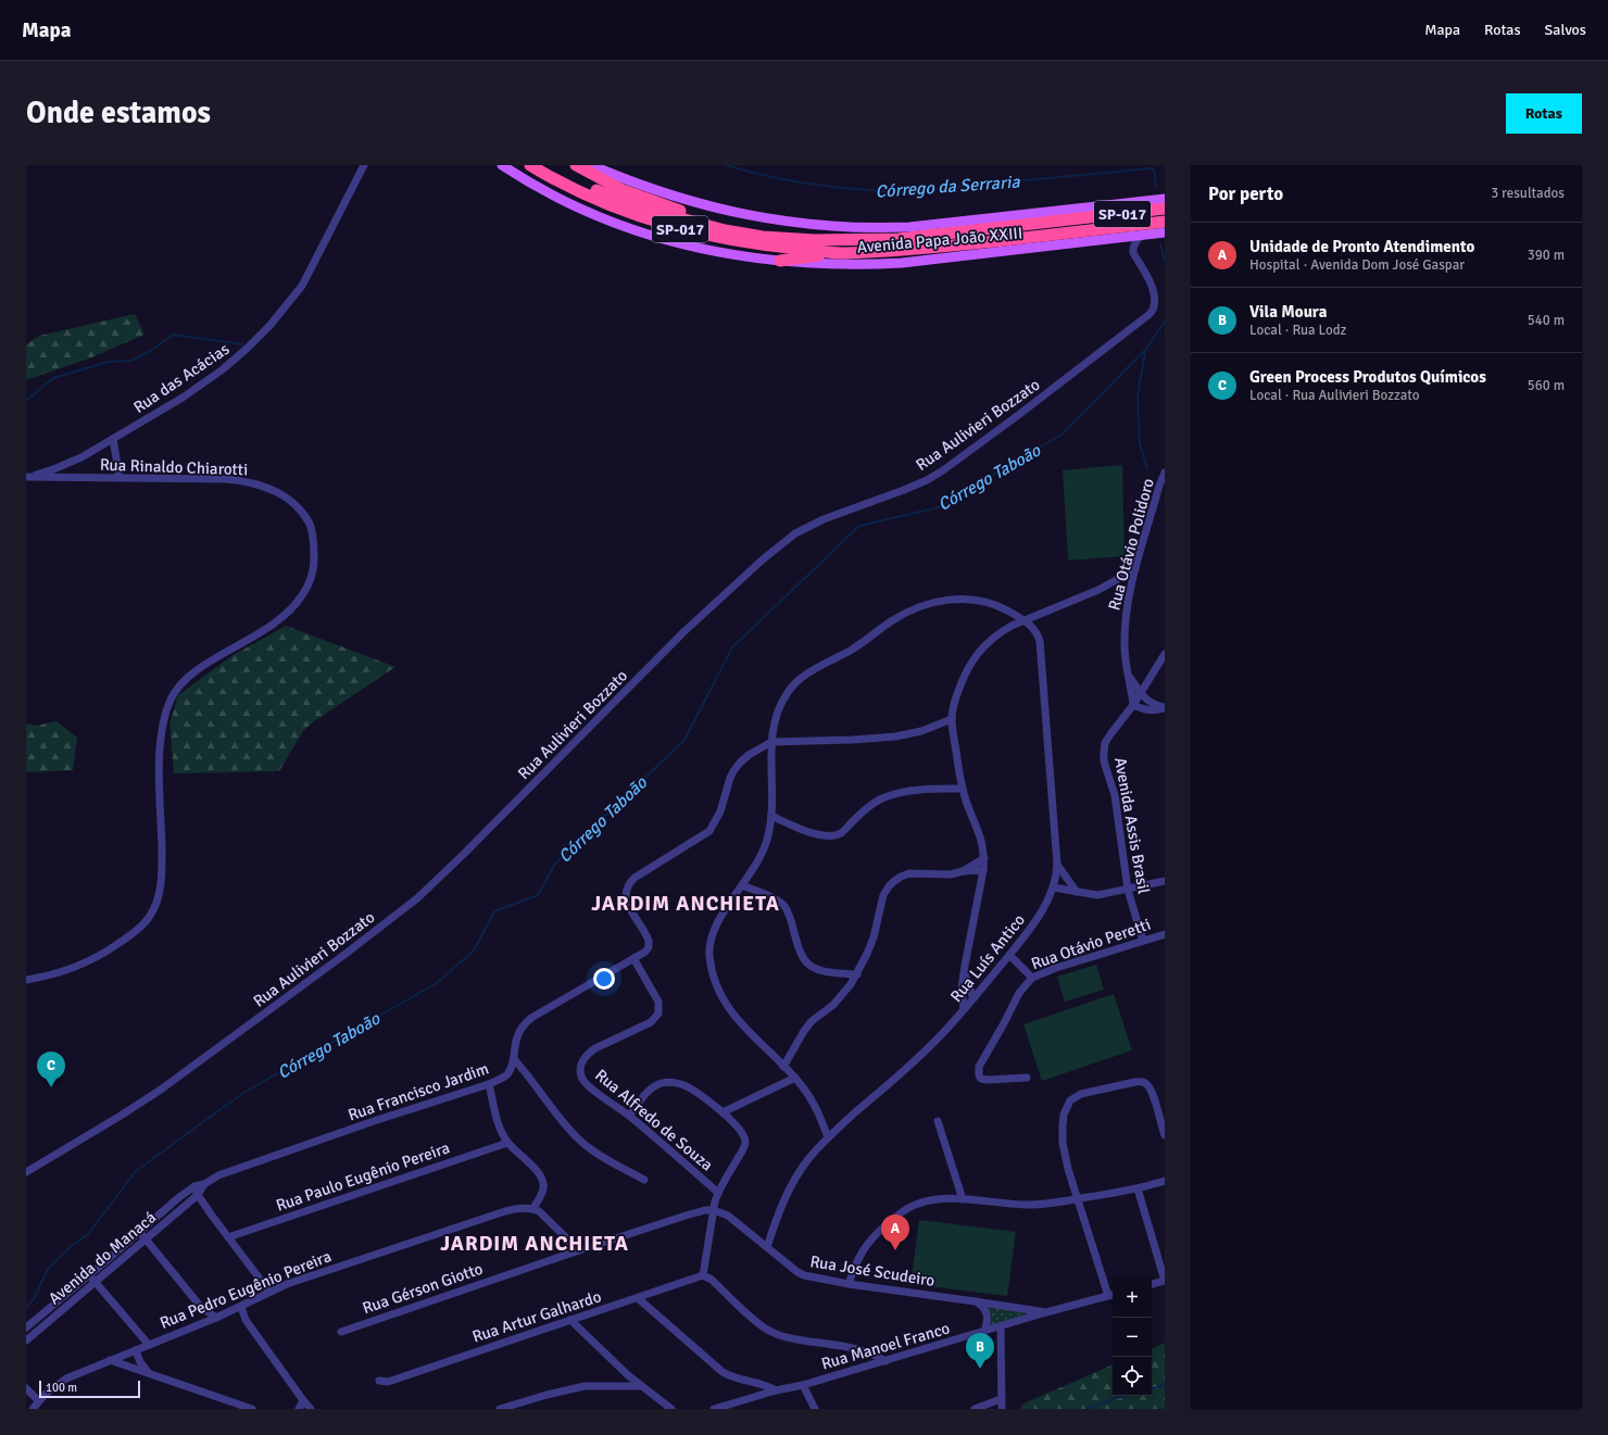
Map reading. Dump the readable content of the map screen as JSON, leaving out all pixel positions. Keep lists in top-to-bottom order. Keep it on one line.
{"streets":{"highway":["SP-017","Avenida Papa João XXIII"],"street":["Rua das Acácias","Rua Aulivieri Bozzato","Rua Rinaldo Chiarotti","Rua Otávio Polidoro","Avenida Assis Brasil","Rua Otávio Peretti","Rua Luís Antico","Rua Francisco Jardim","Rua Alfredo de Souza","Rua Paulo Eugênio Pereira","Avenida do Manacá","Rua José Scudeiro","Rua Gérson Giotto","Rua Pedro Eugênio Pereira","Rua Artur Galhardo","Rua Manoel Franco"]},"crossings":[["Avenida Papa João XXIII","Rua Aulivieri Bozzato"],["Rua das Acácias","Rua Rinaldo Chiarotti"],["Rua Otávio Polidoro","Avenida Assis Brasil"],["Avenida Assis Brasil","Rua Otávio Peretti"],["Rua Luís Antico","Rua José Scudeiro"],["Rua Francisco Jardim","Rua Alfredo de Souza"],["Rua Francisco Jardim","Avenida do Manacá"],["Rua José Scudeiro","Rua Gérson Giotto"],["Rua José Scudeiro","Rua Manoel Franco"]],"districts":["JARDIM ANCHIETA","JARDIM ANCHIETA"],"water":["Córrego da Serraria","Córrego Taboão"],"scale_bar":"100 m","page":{"header":"Mapa","nav":["Mapa","Rotas","Salvos"],"buttons":"Rotas","title":"Onde estamos","heading":["Por perto","3 resultados"],"list":[{"mark":"A","name":"Unidade de Pronto Atendimento","note":"Hospital · Avenida Dom José Gaspar","value":"390 m"},{"mark":"B","name":"Vila Moura","note":"Local · Rua Lodz","value":"540 m"},{"mark":"C","name":"Green Process Produtos Químicos","note":"Local · Rua Aulivieri Bozzato","value":"560 m"}],"pins":["C","A","B"],"map_buttons":["+","−"],"scale":"100 m"}}
